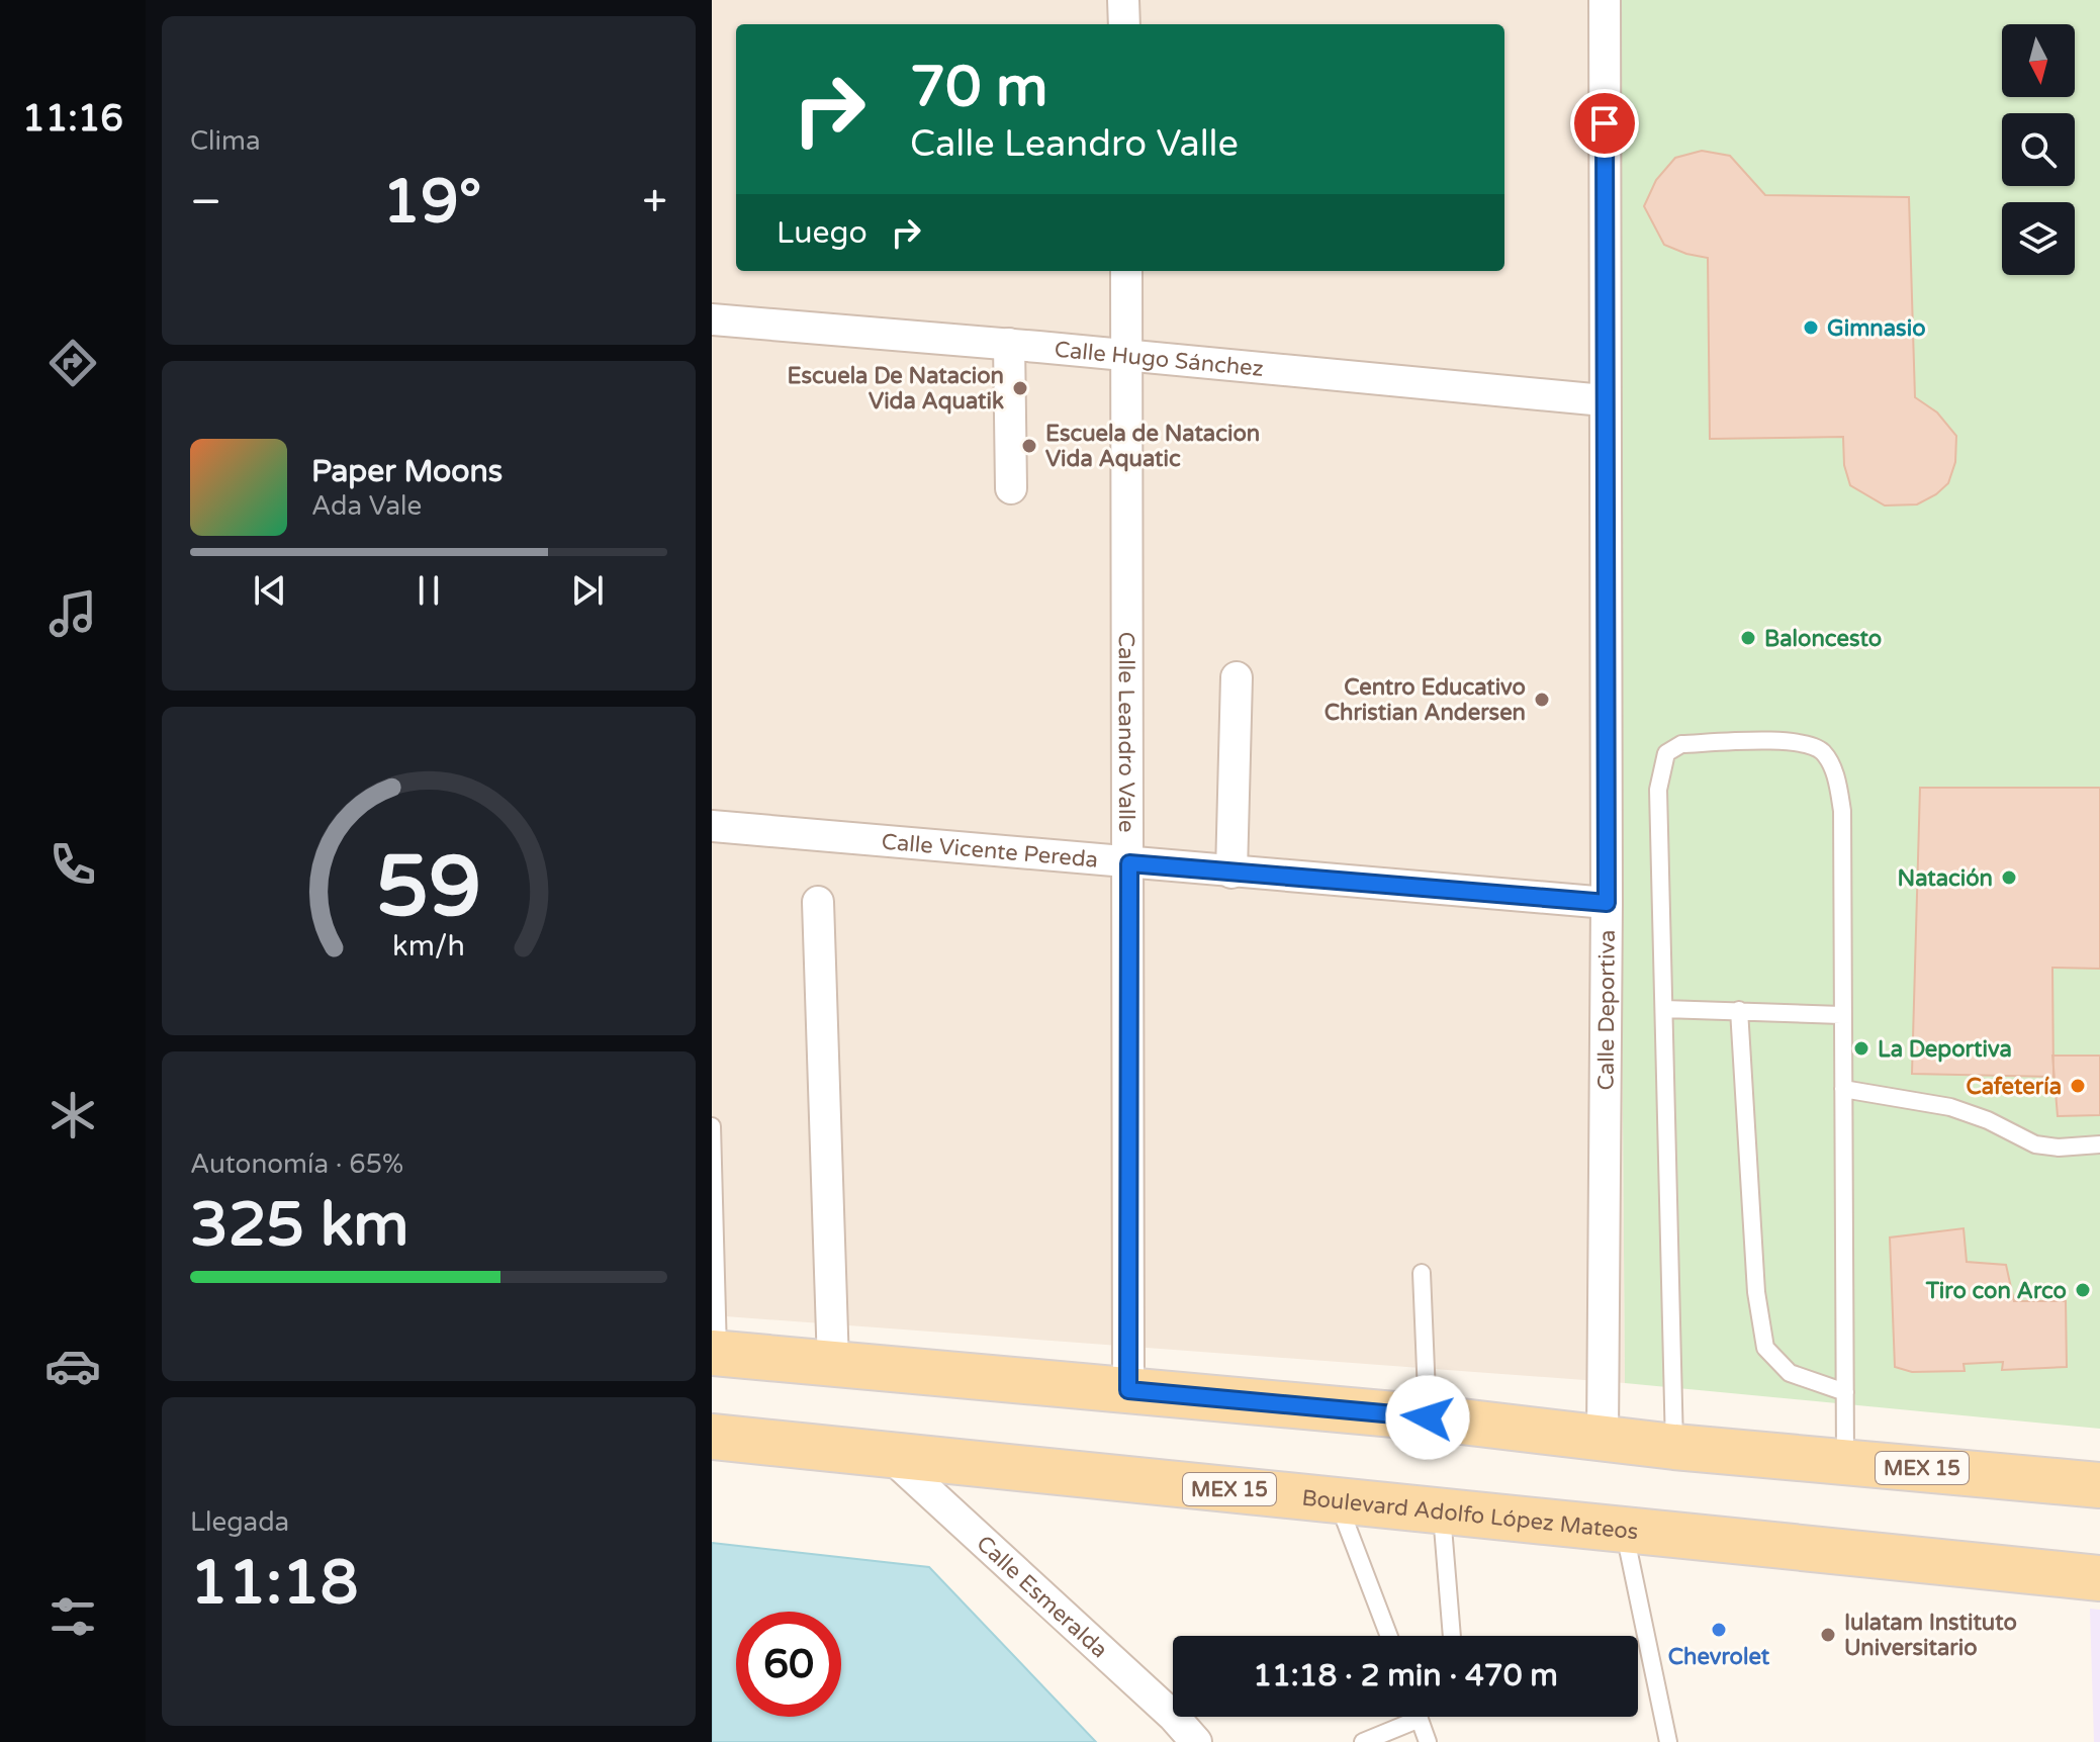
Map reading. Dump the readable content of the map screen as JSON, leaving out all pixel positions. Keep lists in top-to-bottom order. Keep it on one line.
{"streets":{"main road":["MEX 15","Boulevard Adolfo López Mateos"],"street":["Calle Hugo Sánchez","Calle Leandro Valle","Calle Vicente Pereda","Calle Deportiva","Calle Esmeralda"]},"crossings":[["Calle Hugo Sánchez","Calle Leandro Valle"],["Calle Hugo Sánchez","Calle Deportiva"],["Calle Leandro Valle","Calle Vicente Pereda"],["Calle Leandro Valle","MEX 15"],["Calle Vicente Pereda","Calle Deportiva"],["Calle Deportiva","MEX 15"],["Boulevard Adolfo López Mateos","Calle Esmeralda"]],"places":["Gimnasio","Escuela De Natacion Vida Aquatik","Escuela de Natacion Vida Aquatic","Baloncesto","Centro Educativo Christian Andersen","Natación","La Deportiva","Cafetería","Tiro con Arco","Chevrolet","Iulatam Instituto Universitario"],"north":"bottom","page":{"tabs":"11:16","tile":["Clima",["Autonomía · 65%","325 km"],["Llegada","11:18"]],"turn":["70 m","Calle Leandro Valle"],"heat":["−","19°","+"],"then":"Luego","song":["Paper Moons","Ada Vale"],"limit":"60","trip":"11:18 · 2 min · 470 m","gauge":["59","km/h"]}}
